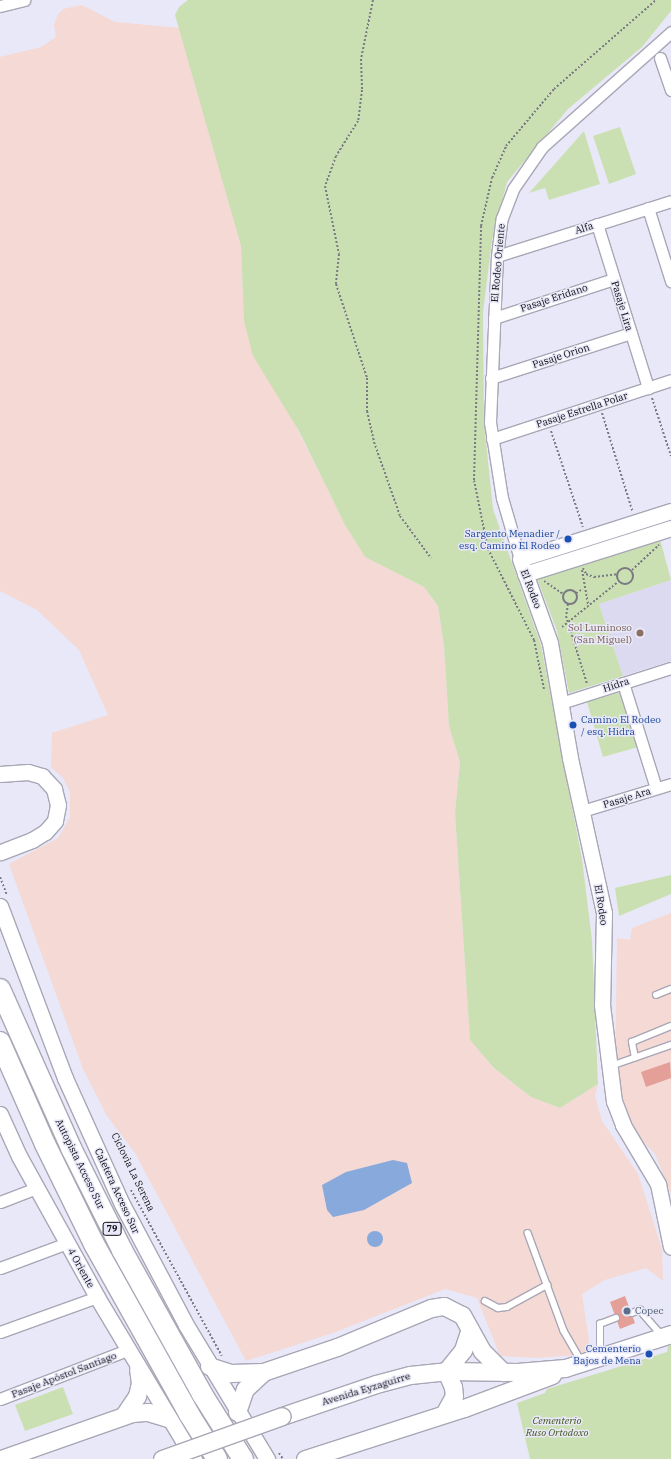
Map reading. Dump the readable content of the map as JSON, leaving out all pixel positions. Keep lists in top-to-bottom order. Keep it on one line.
{"streets":{"highway":["Autopista Acceso Sur","79"],"main road":["El Rodeo","Caletera Acceso Sur","4 Oriente","Avenida Eyzaguirre"],"street":["Alfa","El Rodeo Oriente","Pasaje Eridano","Pasaje Lira","Pasaje Orion","Pasaje Estrella Polar","Hidra","Pasaje Ara","Pasaje Apóstol Santiago"],"path":["Ciclovìa La Serena"]},"crossings":[["Alfa","El Rodeo Oriente"],["Alfa","Pasaje Lira"],["El Rodeo Oriente","Pasaje Eridano"],["El Rodeo Oriente","Pasaje Orion"],["El Rodeo Oriente","Pasaje Estrella Polar"],["El Rodeo Oriente","El Rodeo"],["Pasaje Eridano","Pasaje Lira"],["Pasaje Lira","Pasaje Orion"],["Pasaje Lira","Pasaje Estrella Polar"],["El Rodeo","Hidra"],["El Rodeo","Pasaje Ara"],["4 Oriente","Pasaje Apóstol Santiago"]],"parks":["Cementerio Ruso Ortodoxo"],"places":["Sargento Menadier / esq. Camino El Rodeo","Sol Luminoso (San Miguel)","Camino El Rodeo / esq. Hidra","Copec","Cementerio Bajos de Mena"]}
